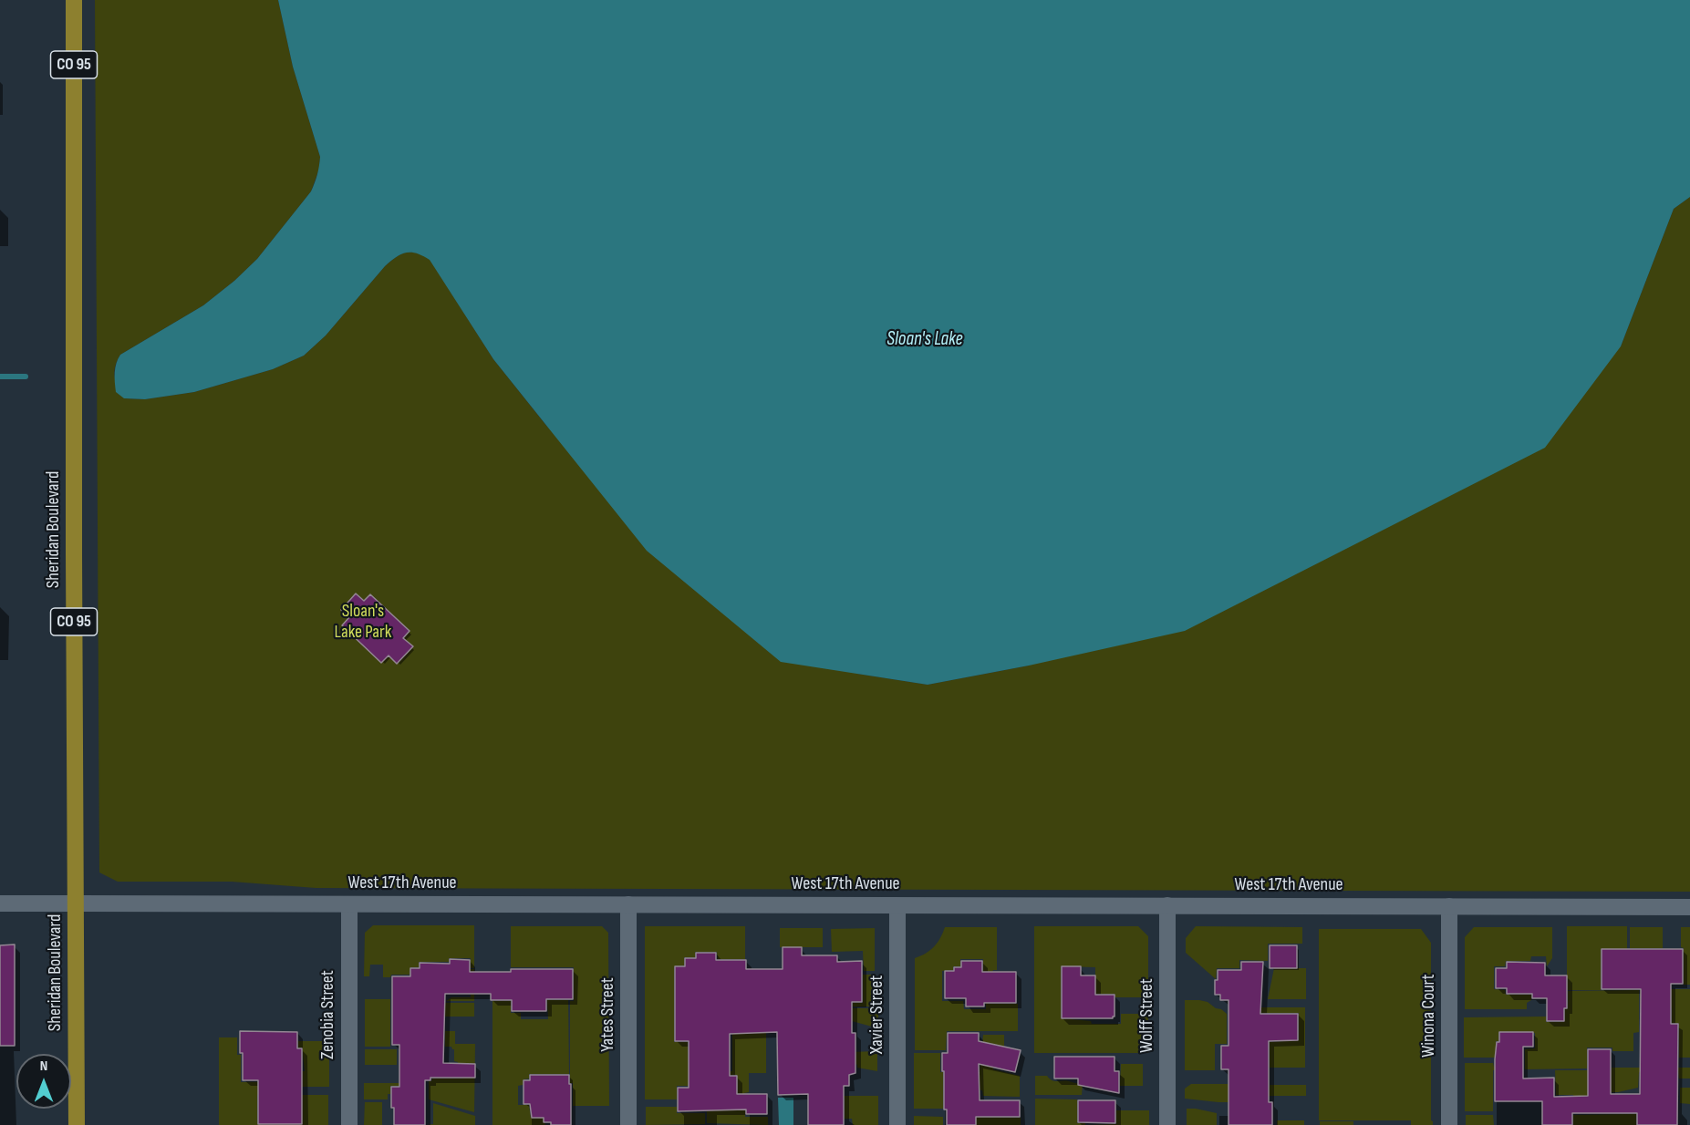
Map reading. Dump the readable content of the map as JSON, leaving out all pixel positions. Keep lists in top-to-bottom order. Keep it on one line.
{"streets":{"main road":["CO 95","Sheridan Boulevard"],"street":["West 17th Avenue","Zenobia Street","Yates Street","Xavier Street","Wolff Street","Winona Court"]},"crossings":[["Sheridan Boulevard","West 17th Avenue"],["West 17th Avenue","Zenobia Street"],["West 17th Avenue","Yates Street"],["West 17th Avenue","Xavier Street"],["West 17th Avenue","Wolff Street"],["West 17th Avenue","Winona Court"]],"water":["Sloan's Lake"],"parks":["Sloan's Lake Park"],"north":"top"}
